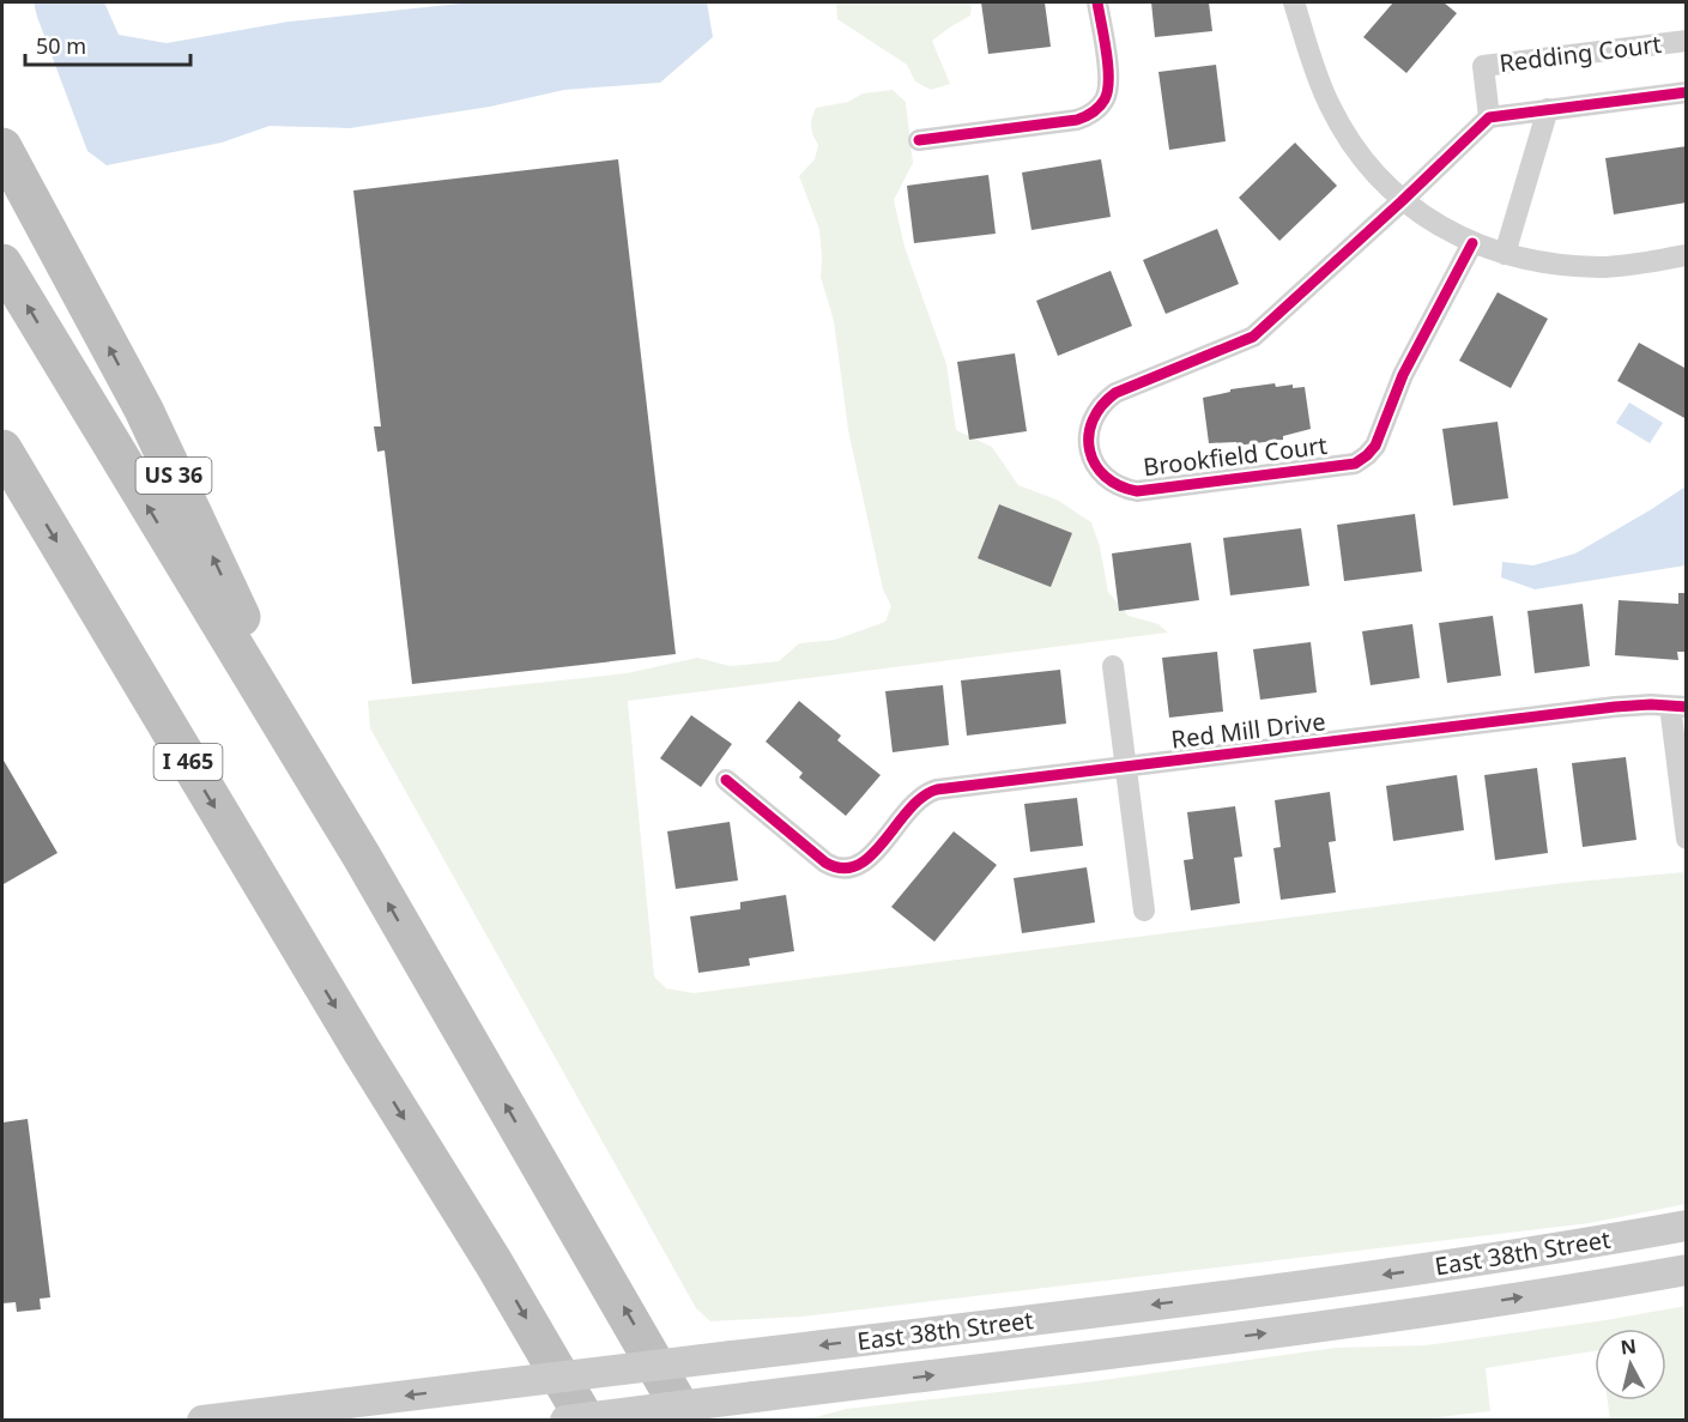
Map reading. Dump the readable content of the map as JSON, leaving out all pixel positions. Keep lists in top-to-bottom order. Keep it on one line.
{"streets":{"highway":["US 36","I 465"],"main road":["East 38th Street"],"street":["Redding Court","Brookfield Court","Red Mill Drive"]},"scale_bar":"50 m","north":"top"}
